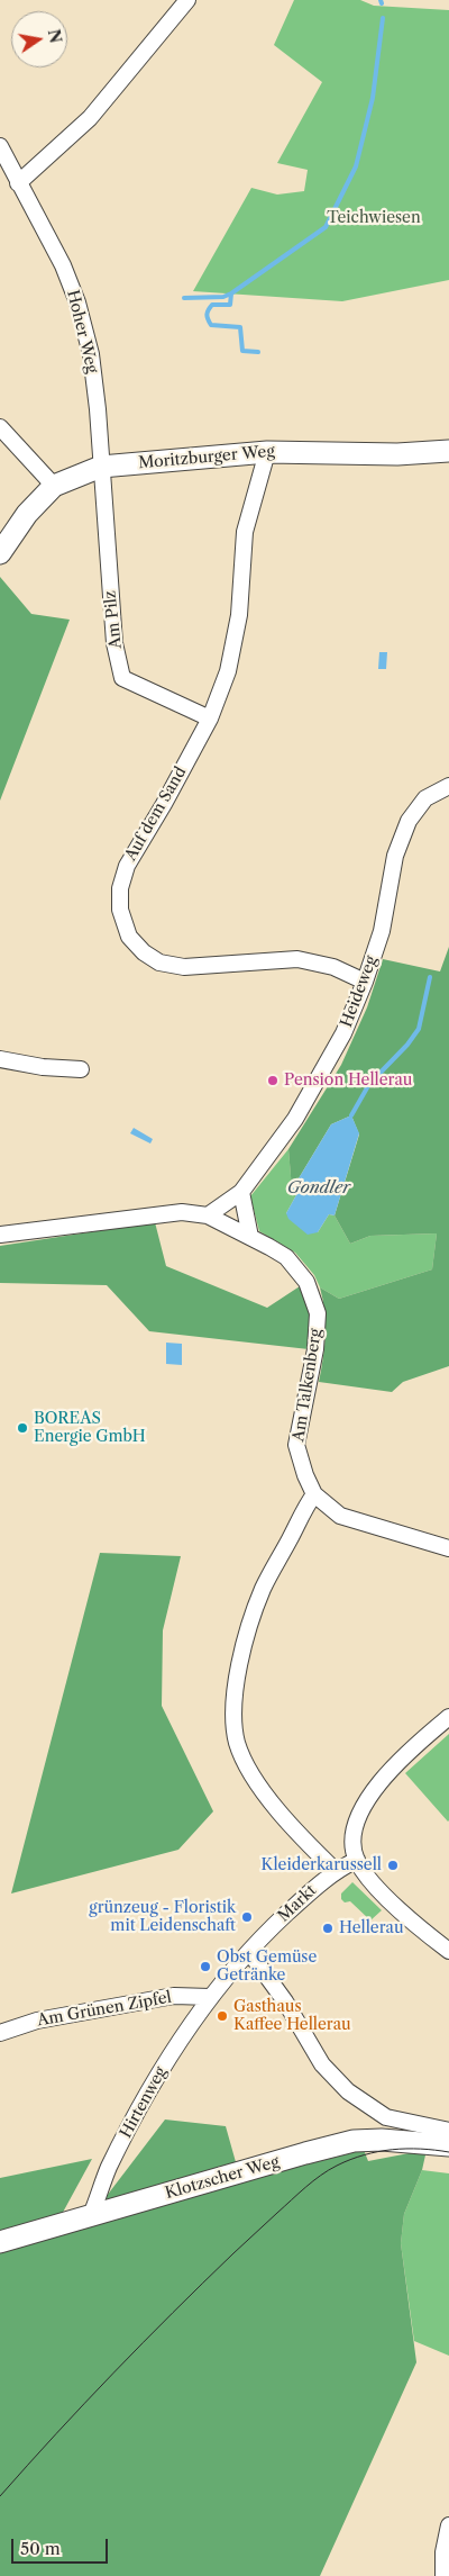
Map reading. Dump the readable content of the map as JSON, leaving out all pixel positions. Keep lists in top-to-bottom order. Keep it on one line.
{"streets":{"street":["Hoher Weg","Moritzburger Weg","Am Pilz","Auf dem Sand","Heideweg","Am Talkenberg","Markt","Am Grünen Zipfel","Hirtenweg","Klotzscher Weg"]},"crossings":[["Hoher Weg","Moritzburger Weg"],["Hoher Weg","Am Pilz"],["Moritzburger Weg","Am Pilz"],["Moritzburger Weg","Auf dem Sand"],["Am Pilz","Auf dem Sand"],["Auf dem Sand","Heideweg"],["Heideweg","Am Talkenberg"],["Markt","Am Grünen Zipfel"],["Markt","Hirtenweg"],["Am Grünen Zipfel","Hirtenweg"],["Hirtenweg","Klotzscher Weg"]],"water":["Gondler"],"parks":["Teichwiesen"],"places":["Pension Hellerau","BOREAS Energie GmbH","Kleiderkarussell","grünzeug - Floristik mit Leidenschaft","Hellerau","Obst Gemüse Getränke","Gasthaus Kaffee Hellerau"],"scale_bar":"50 m","north":"right"}
